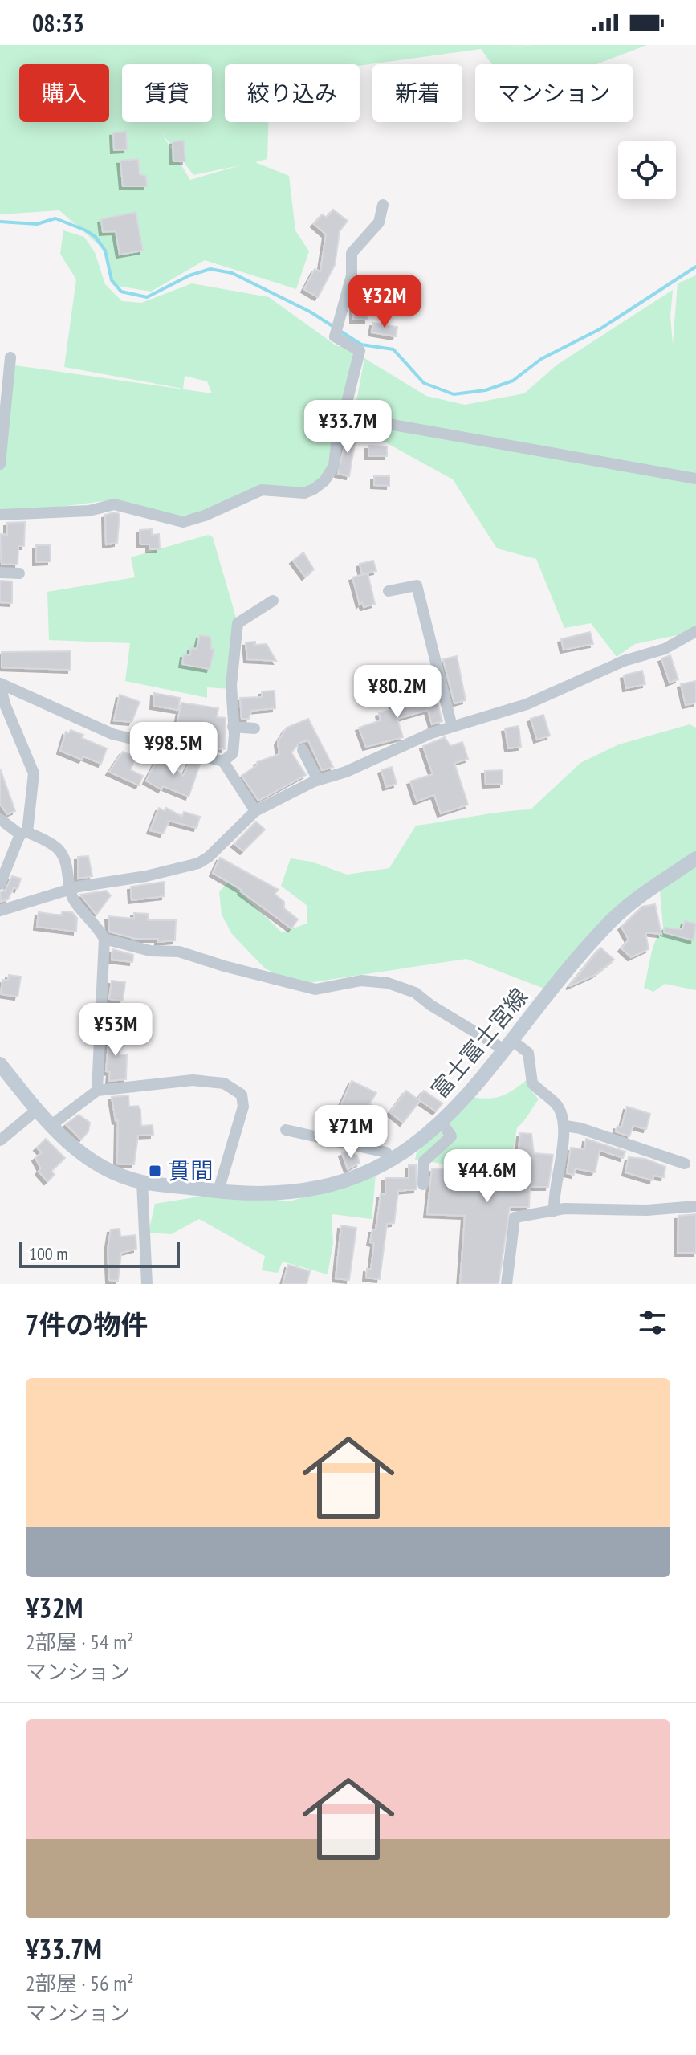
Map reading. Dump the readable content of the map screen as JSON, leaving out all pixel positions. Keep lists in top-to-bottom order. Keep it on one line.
{"streets":{"main road":["富士富士宮線"]},"places":{"transit":["貫間"]},"scale_bar":"100 m","page":{"status":"08:33","chip":["購入","賃貸","絞り込み","新着","マンション"],"price":["¥32M","¥33.7M","¥80.2M","¥98.5M","¥53M","¥71M","¥44.6M"],"scale":"100 m","heading":"7件の物件","list":[{"name":"¥32M","note":"2部屋 · 54 m² · マンション"},{"name":"¥33.7M","note":"2部屋 · 56 m² · マンション"}]}}
